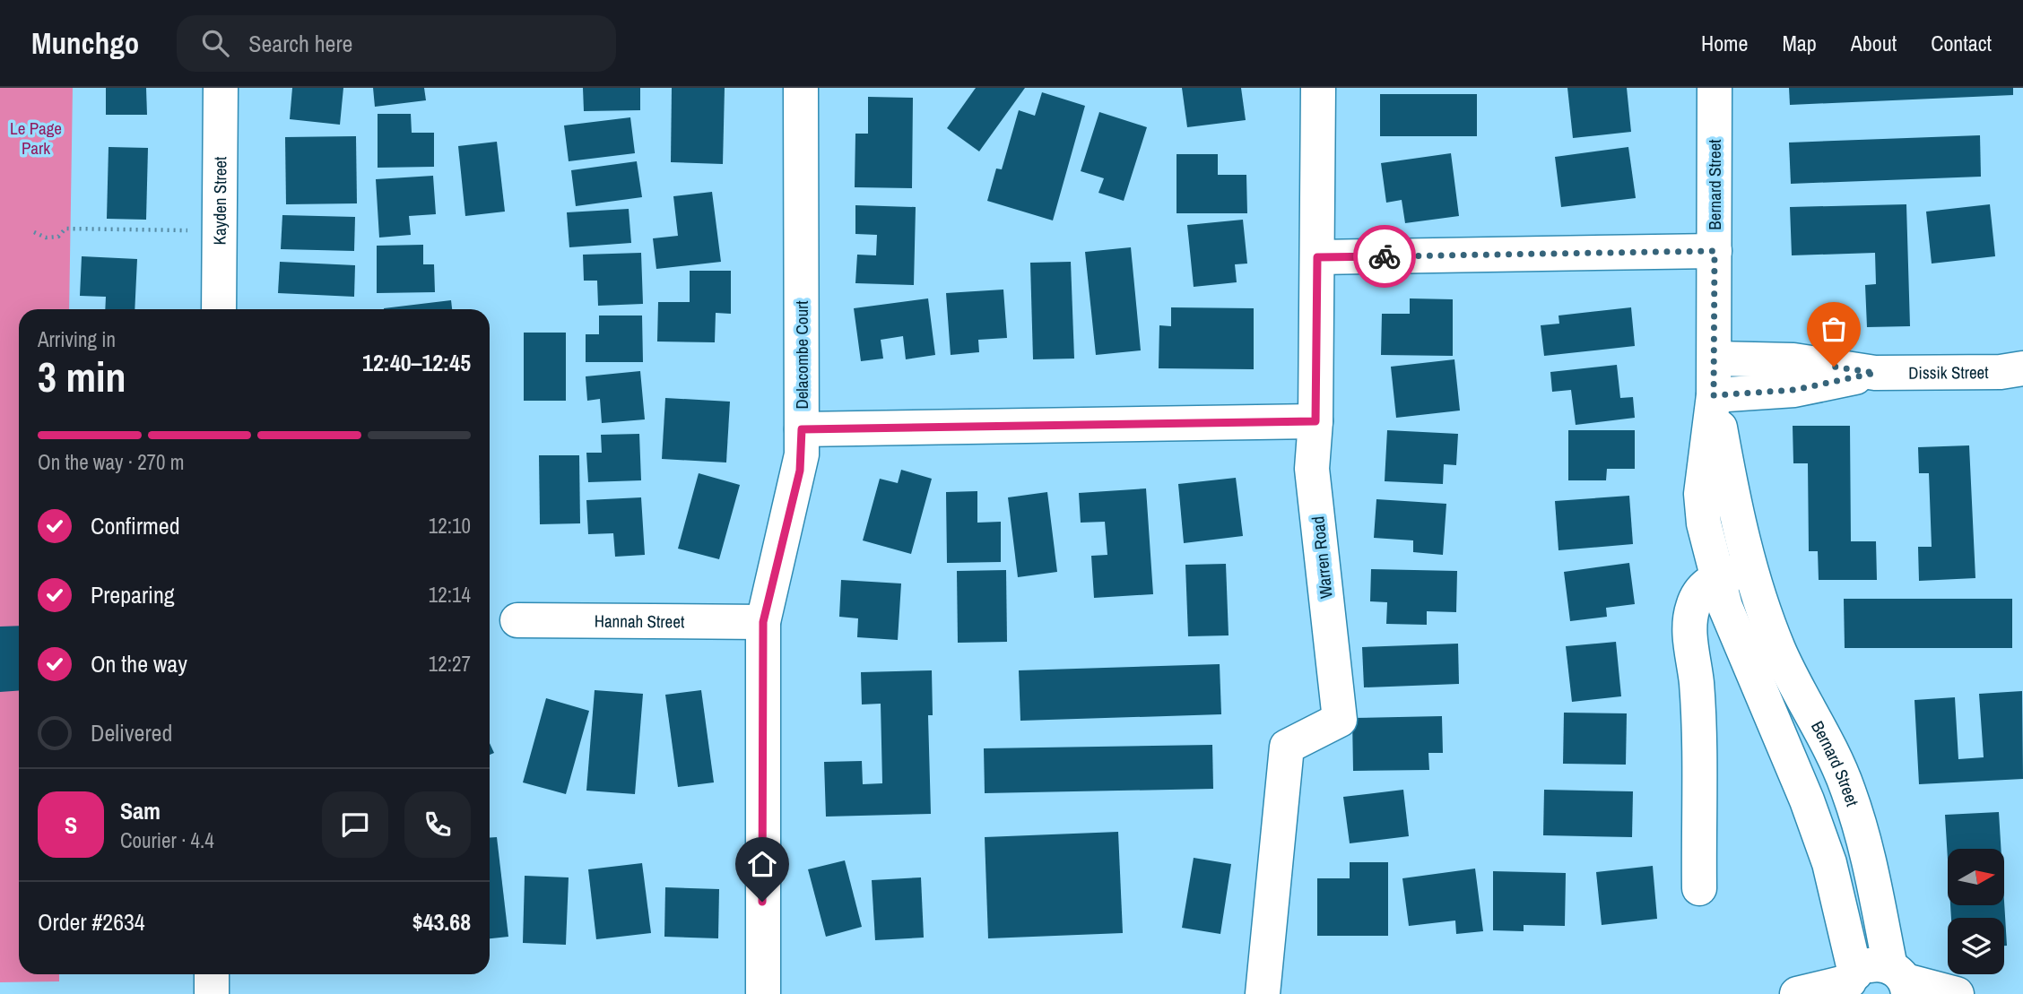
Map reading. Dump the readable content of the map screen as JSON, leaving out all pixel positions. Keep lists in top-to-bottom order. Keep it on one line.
{"streets":{"street":["Bernard Street","Kayden Street","Delacombe Court","Dissik Street","Warren Road","Hannah Street"]},"crossings":[["Bernard Street","Dissik Street"],["Delacombe Court","Hannah Street"]],"parks":["Le Page Park"],"north":"right","page":{"header":"Munchgo","search":"Search here","nav":["Home","Map","About","Contact"],"heading":["3 min","Arriving in","12:40–12:45"],"panel":["Sam","Courier · 4.4","Order #2634","$43.68"],"bar":"On the way · 270 m","list":[["Confirmed","12:10"],["Preparing","12:14"],["On the way","12:27"],"Delivered"],"round":"S"}}
